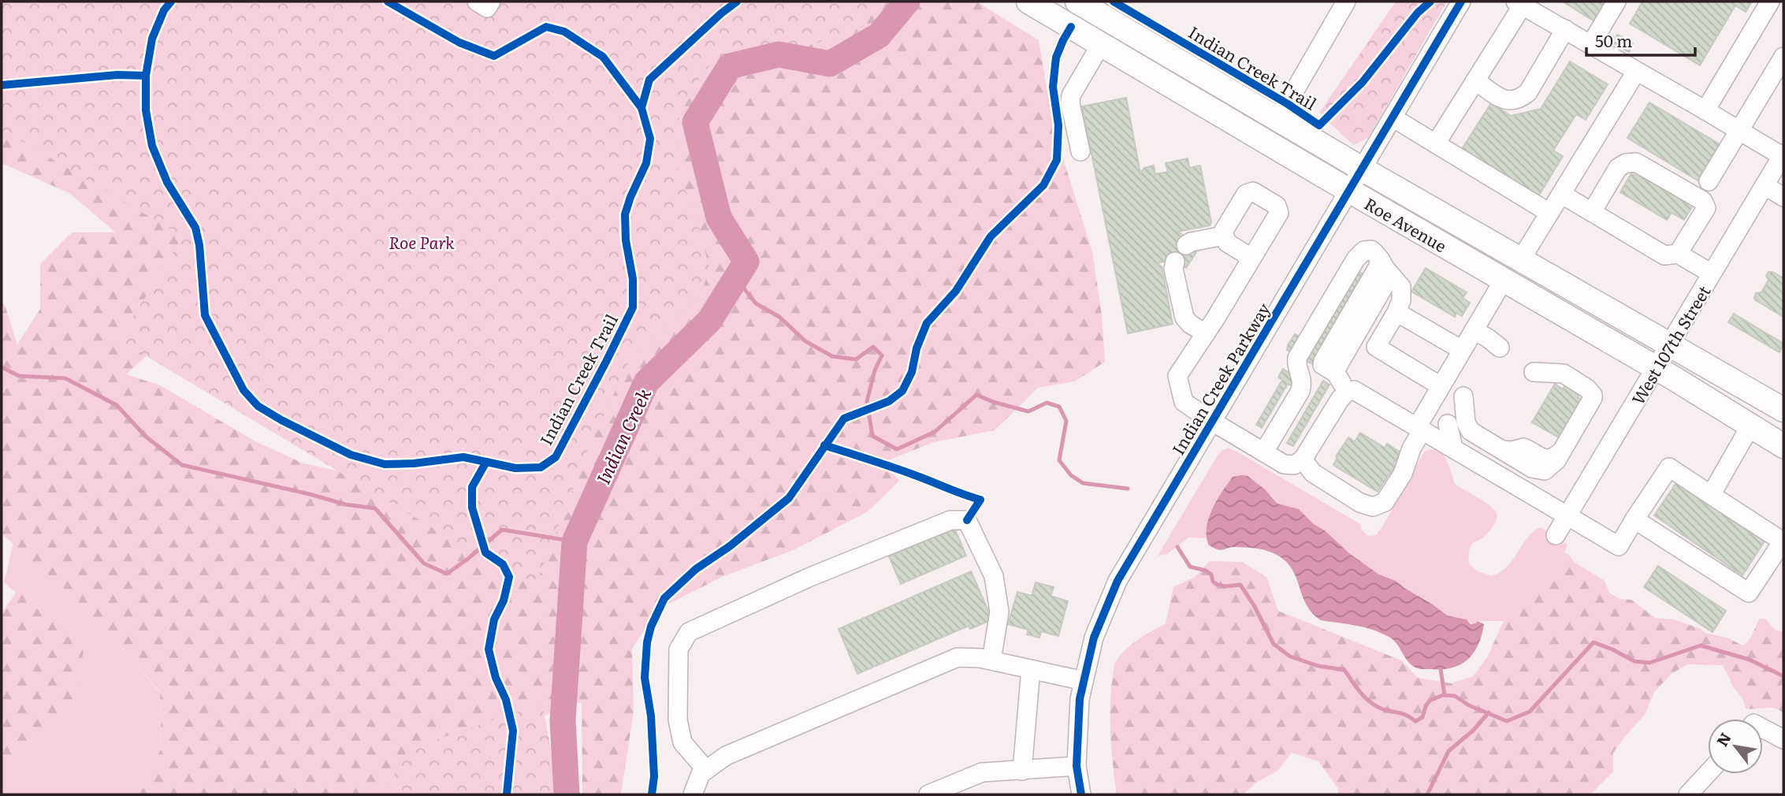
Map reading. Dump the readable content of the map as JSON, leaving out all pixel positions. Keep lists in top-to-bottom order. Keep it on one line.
{"streets":{"main road":["Roe Avenue"],"street":["West 107th Street","Indian Creek Parkway"],"cycle path":["Indian Creek Trail"]},"crossings":[["Roe Avenue","West 107th Street"],["Roe Avenue","Indian Creek Parkway"]],"water":["Indian Creek"],"parks":["Roe Park"],"scale_bar":"50 m","north":"top left"}
